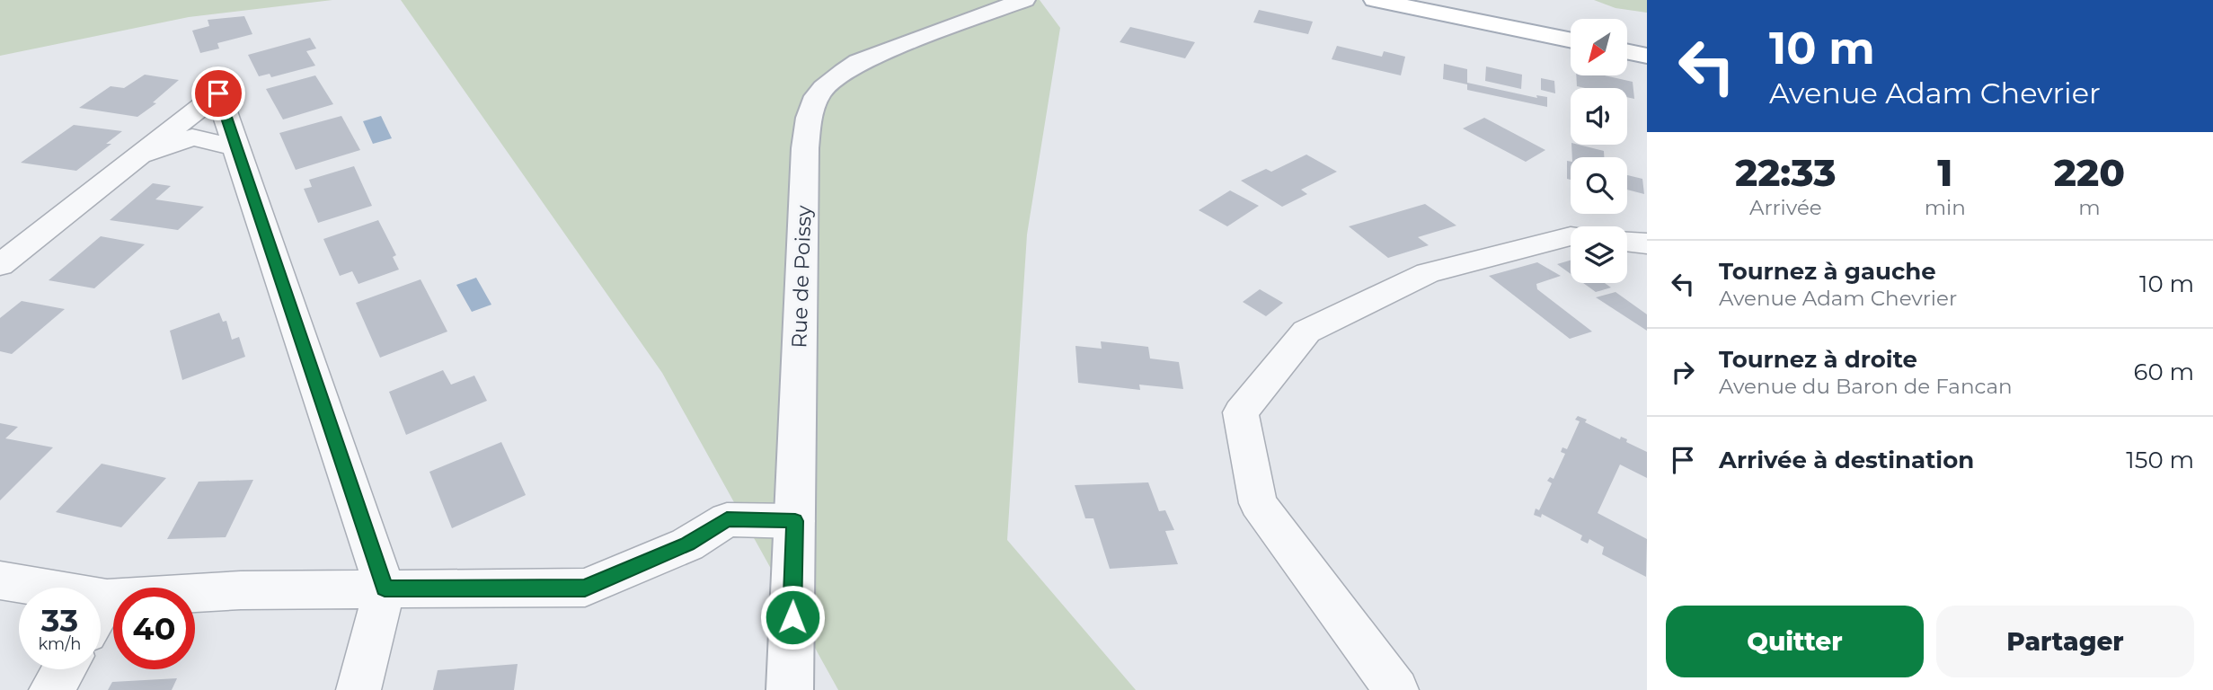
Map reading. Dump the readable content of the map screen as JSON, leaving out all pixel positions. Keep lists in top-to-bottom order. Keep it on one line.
{"streets":{"street":["Rue de Poissy"]},"north":"bottom left","page":{"turn":["10 m","Avenue Adam Chevrier"],"eta":["22:33","Arrivée","1","min","220","m"],"list":[{"name":"Tournez à gauche","note":"Avenue Adam Chevrier","value":"10 m"},{"name":"Tournez à droite","note":"Avenue du Baron de Fancan","value":"60 m"},{"name":"Arrivée à destination","value":"150 m"}],"speed":"33 km/h","limit":"40","buttons":["Quitter","Partager"]}}
